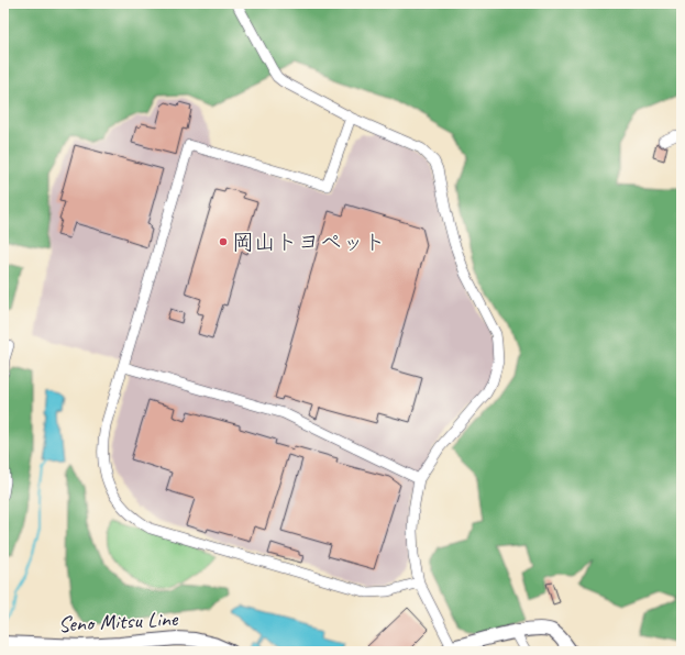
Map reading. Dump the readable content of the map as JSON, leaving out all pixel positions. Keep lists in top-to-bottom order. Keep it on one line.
{"streets":{"main road":["Seno Mitsu Line"]},"places":["岡山トヨペット"]}
